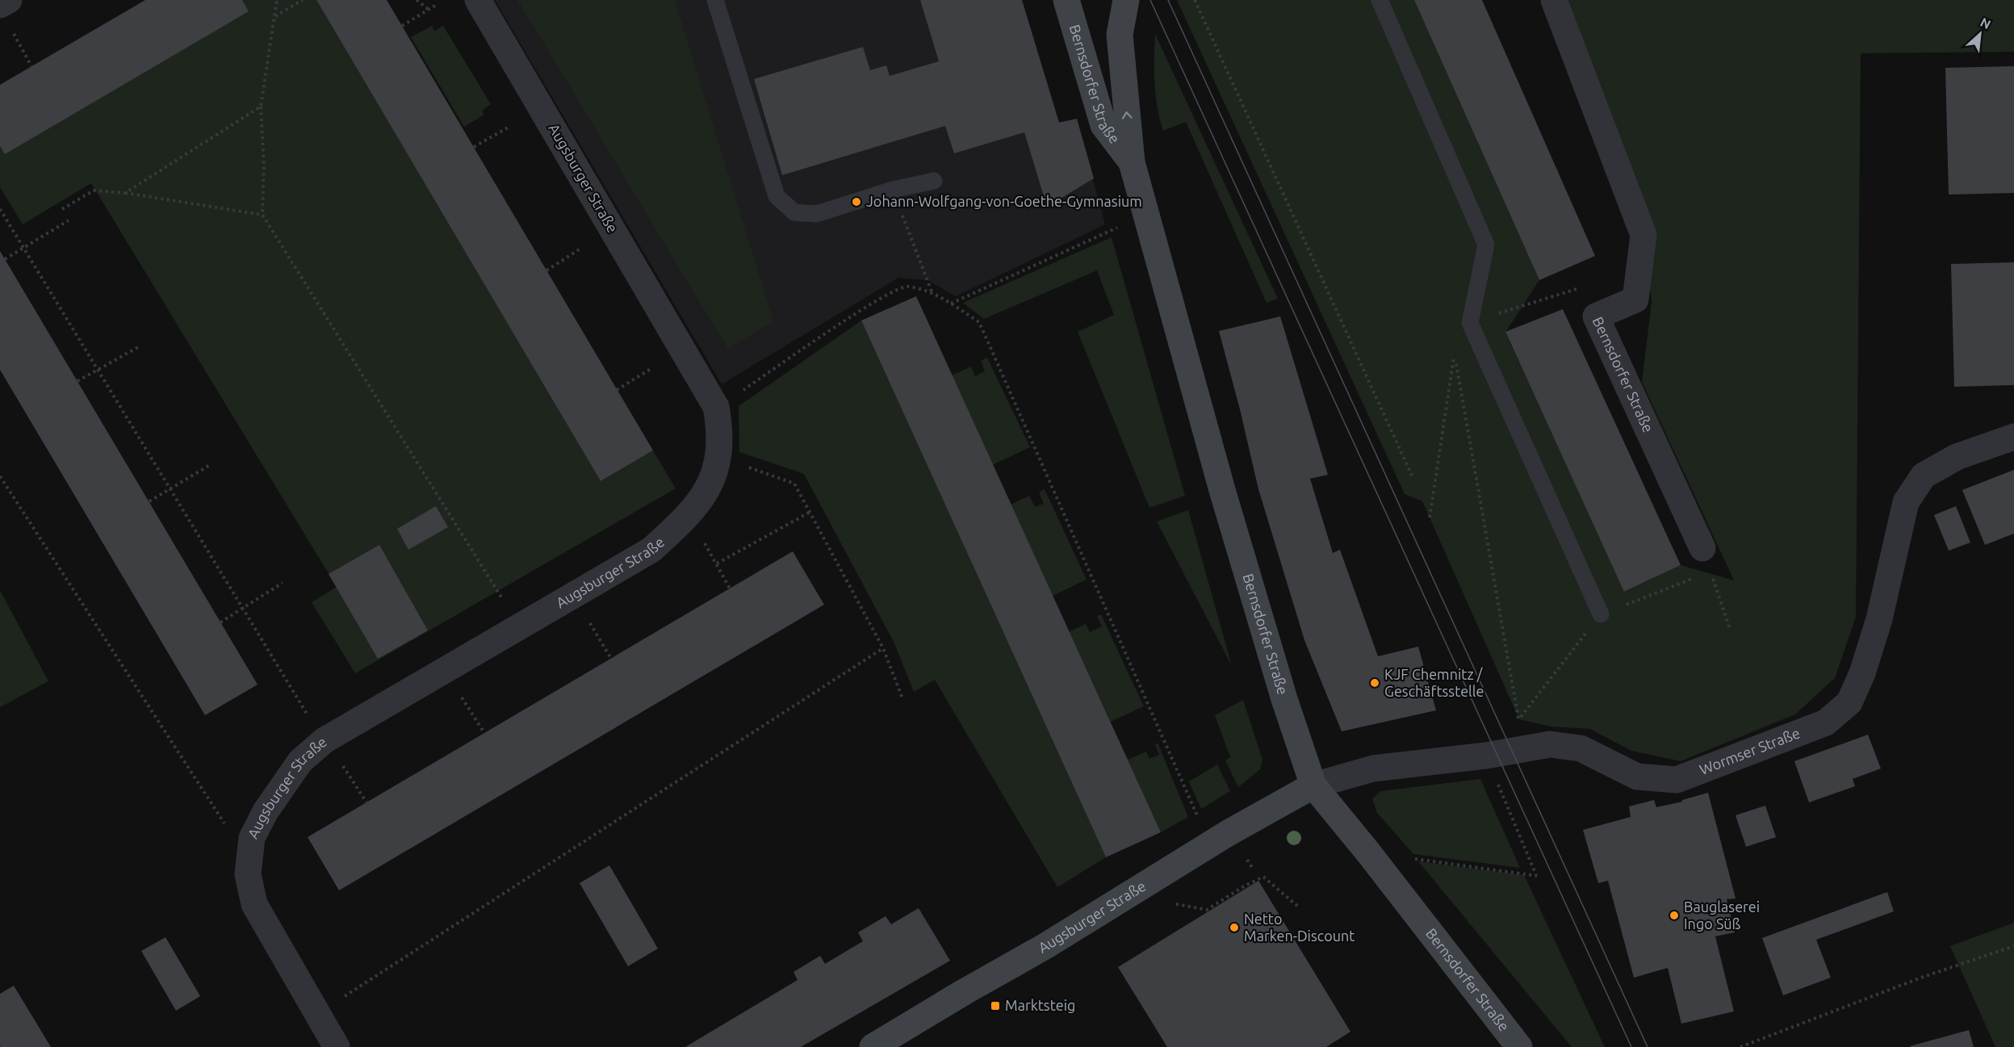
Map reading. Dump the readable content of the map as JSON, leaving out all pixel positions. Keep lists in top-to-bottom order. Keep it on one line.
{"streets":{"street":["Bernsdorfer Straße","Augsburger Straße","Wormser Straße"]},"crossings":[["Bernsdorfer Straße","Augsburger Straße"],["Bernsdorfer Straße","Wormser Straße"],["Augsburger Straße","Wormser Straße"]],"places":{"other":["Johann-Wolfgang-von-Goethe-Gymnasium","KJF Chemnitz / Geschäftsstelle","Bauglaserei Ingo Süß","Netto Marken-Discount"],"transit":["Marktsteig"]},"north":"top right"}
